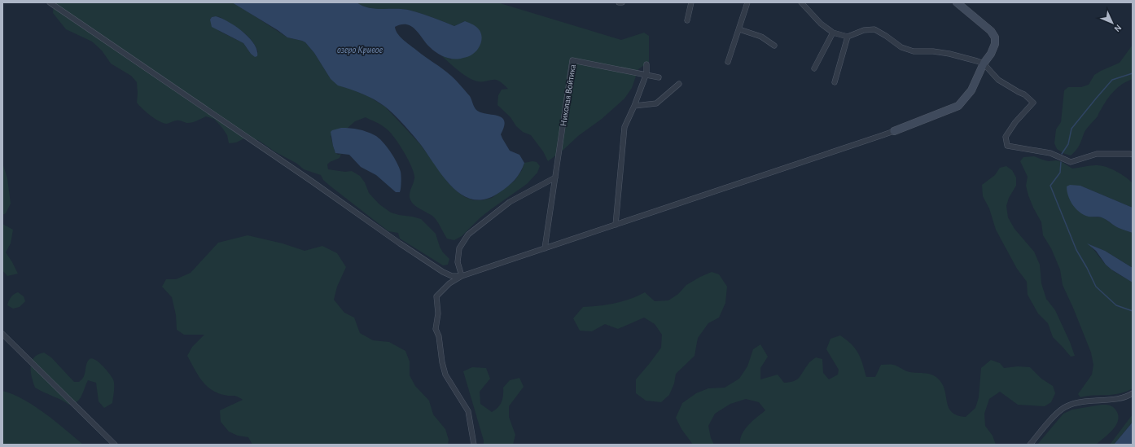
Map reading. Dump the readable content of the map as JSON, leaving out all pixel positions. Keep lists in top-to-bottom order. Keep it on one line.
{"streets":{"street":["Николая Войтика"]},"water":["озеро Кривое"],"north":"bottom right"}
